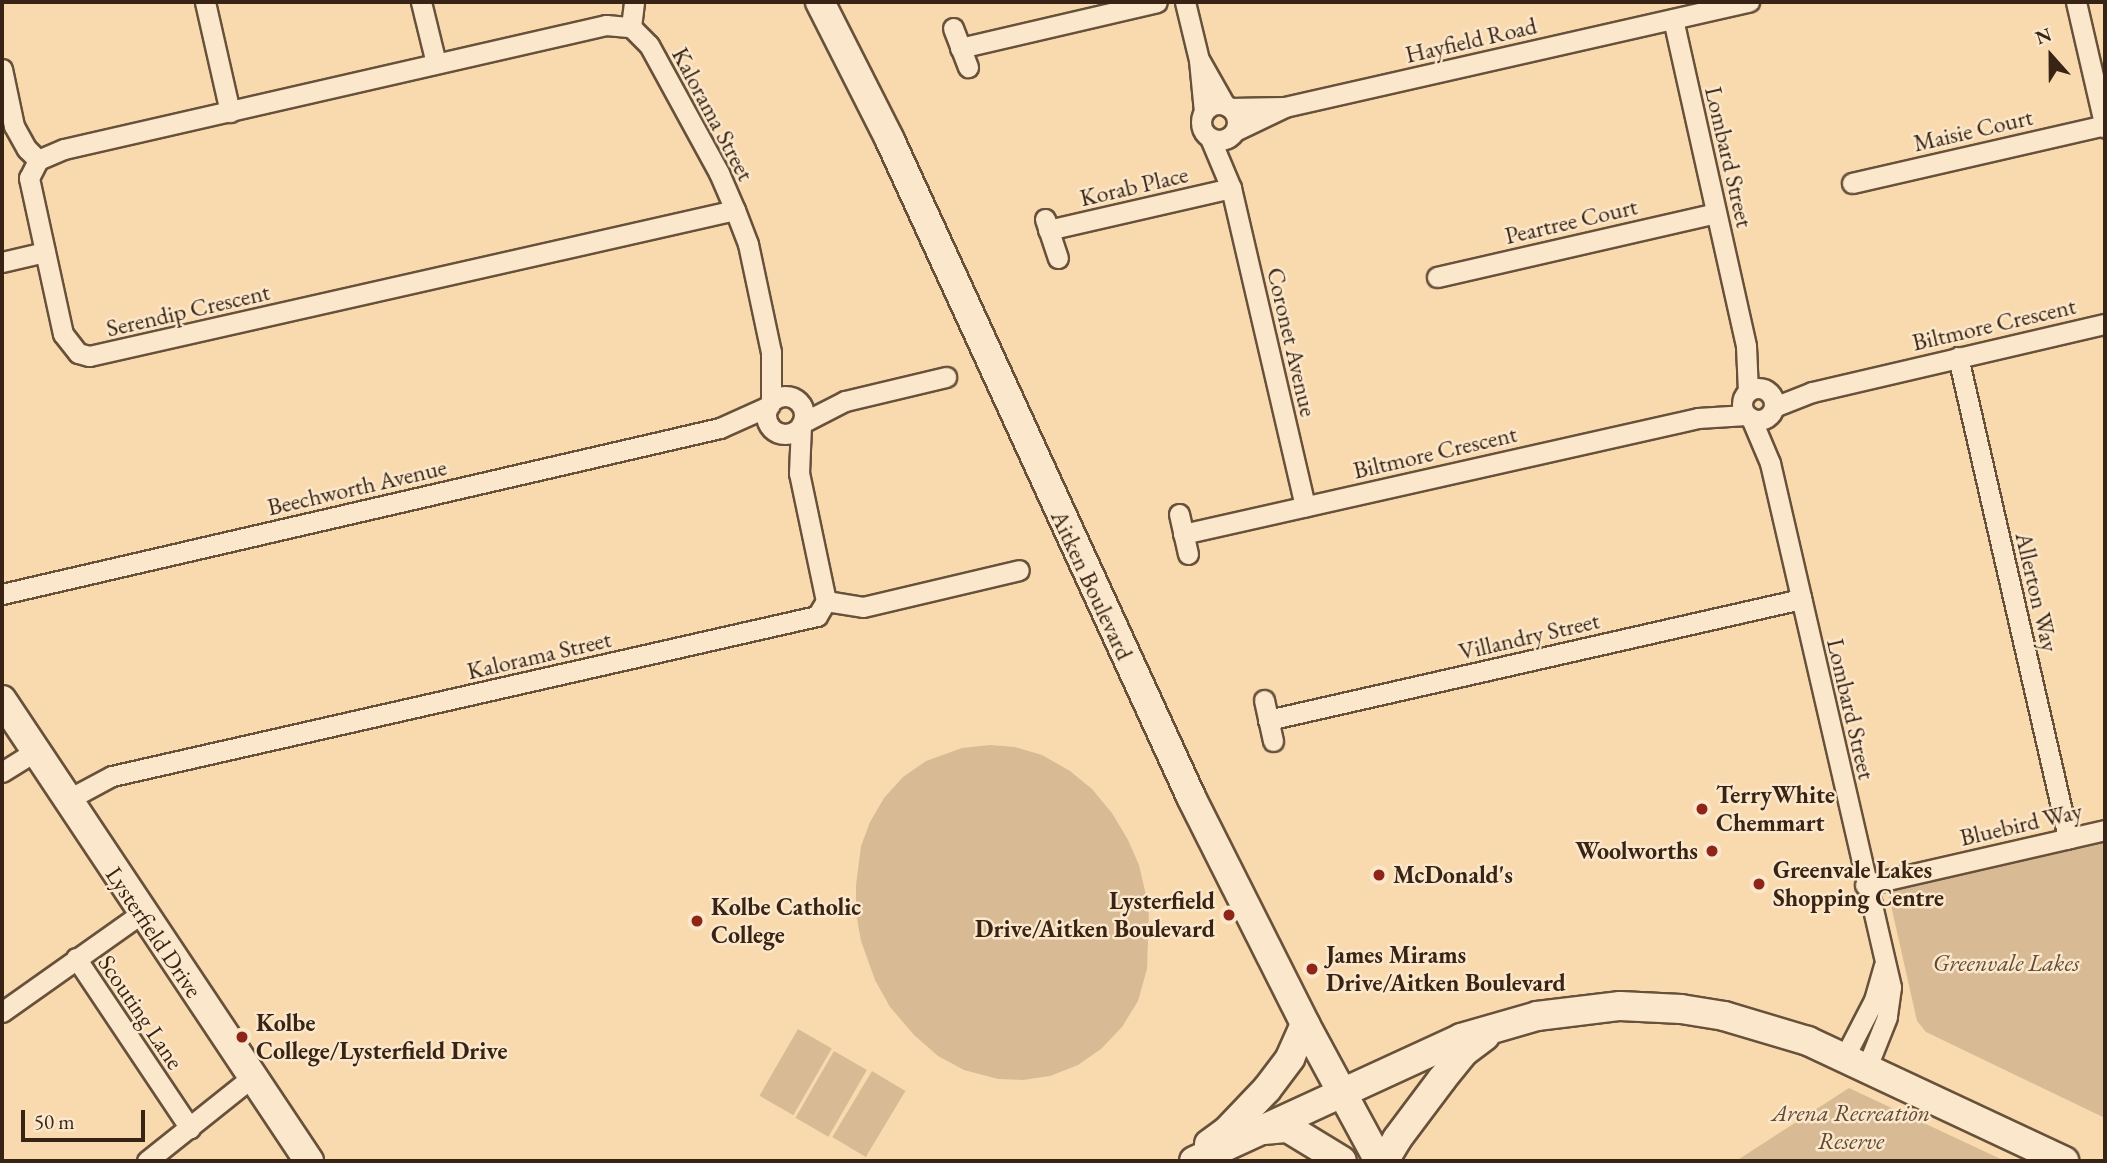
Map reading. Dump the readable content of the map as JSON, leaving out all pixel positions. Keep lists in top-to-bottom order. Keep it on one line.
{"streets":{"street":["Hayfield Road","Kalorama Street","Maisie Court","Lombard Street","Korab Place","Peartree Court","Serendip Crescent","Biltmore Crescent","Coronet Avenue","Beechworth Avenue","Aitken Boulevard","Allerton Way","Villandry Street","Bluebird Way","Lysterfield Drive","Scouting Lane"]},"crossings":[["Hayfield Road","Lombard Street"],["Hayfield Road","Coronet Avenue"],["Kalorama Street","Serendip Crescent"],["Kalorama Street","Beechworth Avenue"],["Kalorama Street","Lysterfield Drive"],["Lombard Street","Peartree Court"],["Lombard Street","Biltmore Crescent"],["Lombard Street","Villandry Street"],["Lombard Street","Bluebird Way"],["Korab Place","Coronet Avenue"],["Biltmore Crescent","Coronet Avenue"],["Biltmore Crescent","Allerton Way"],["Allerton Way","Bluebird Way"]],"parks":["Greenvale Lakes","Arena Recreation Reserve"],"places":["TerryWhite Chemmart","Woolworths","McDonald's","Greenvale Lakes Shopping Centre","Lysterfield Drive/Aitken Boulevard","Kolbe Catholic College","James Mirams Drive/Aitken Boulevard","Kolbe College/Lysterfield Drive"],"scale_bar":"50 m","north":"top"}
